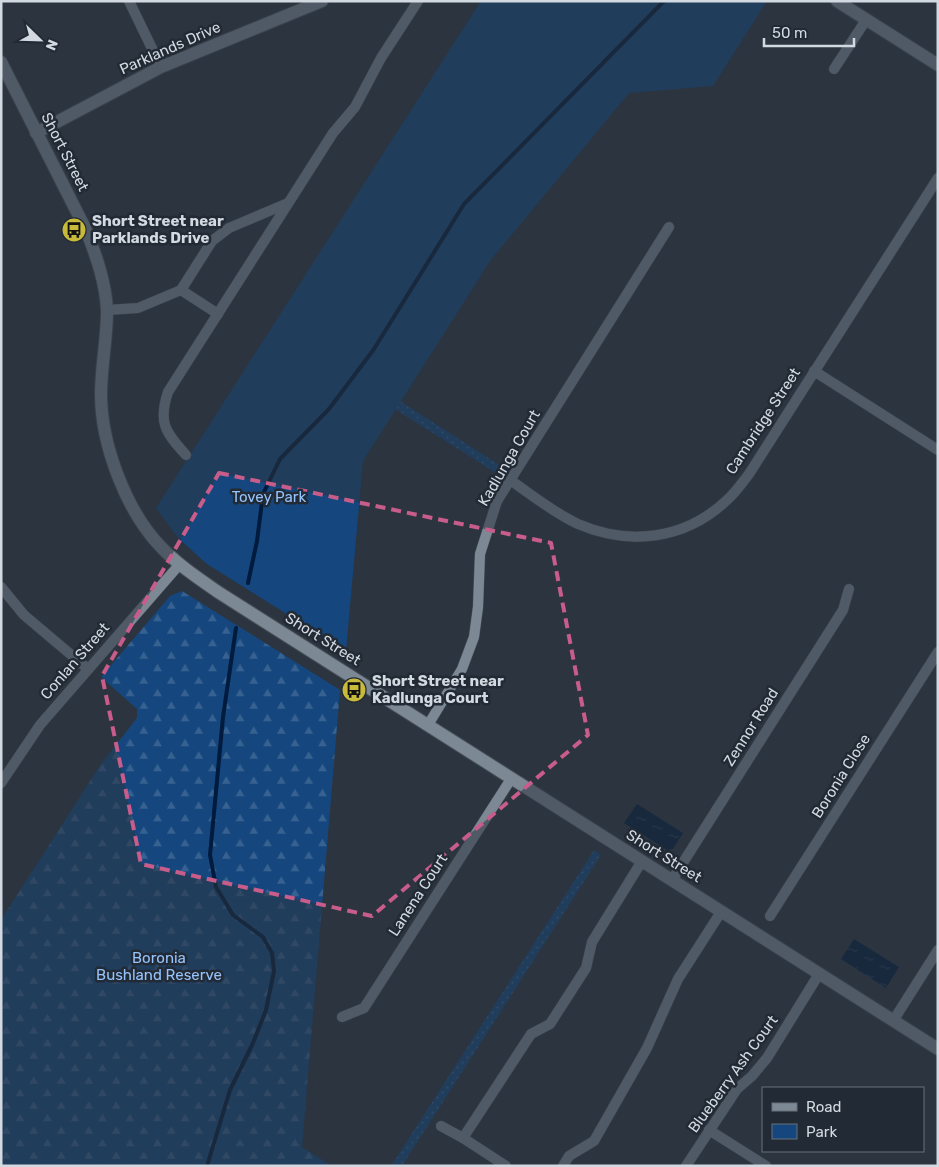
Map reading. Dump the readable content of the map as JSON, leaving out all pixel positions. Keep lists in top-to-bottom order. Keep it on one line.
{"streets":{"street":["Parklands Drive","Short Street","Cambridge Street","Kadlunga Court","Conlan Street","Zennor Road","Boronia Close","Lanena Court","Blueberry Ash Court"]},"crossings":[["Parklands Drive","Short Street"],["Short Street","Kadlunga Court"],["Short Street","Conlan Street"],["Short Street","Zennor Road"],["Short Street","Lanena Court"],["Short Street","Blueberry Ash Court"],["Cambridge Street","Kadlunga Court"]],"parks":["Tovey Park","Boronia Bushland Reserve"],"places":{"bus stop":["Short Street near Parklands Drive","Short Street near Kadlunga Court"]},"legend":["Road","Park"],"scale_bar":"50 m","north":"bottom right"}
